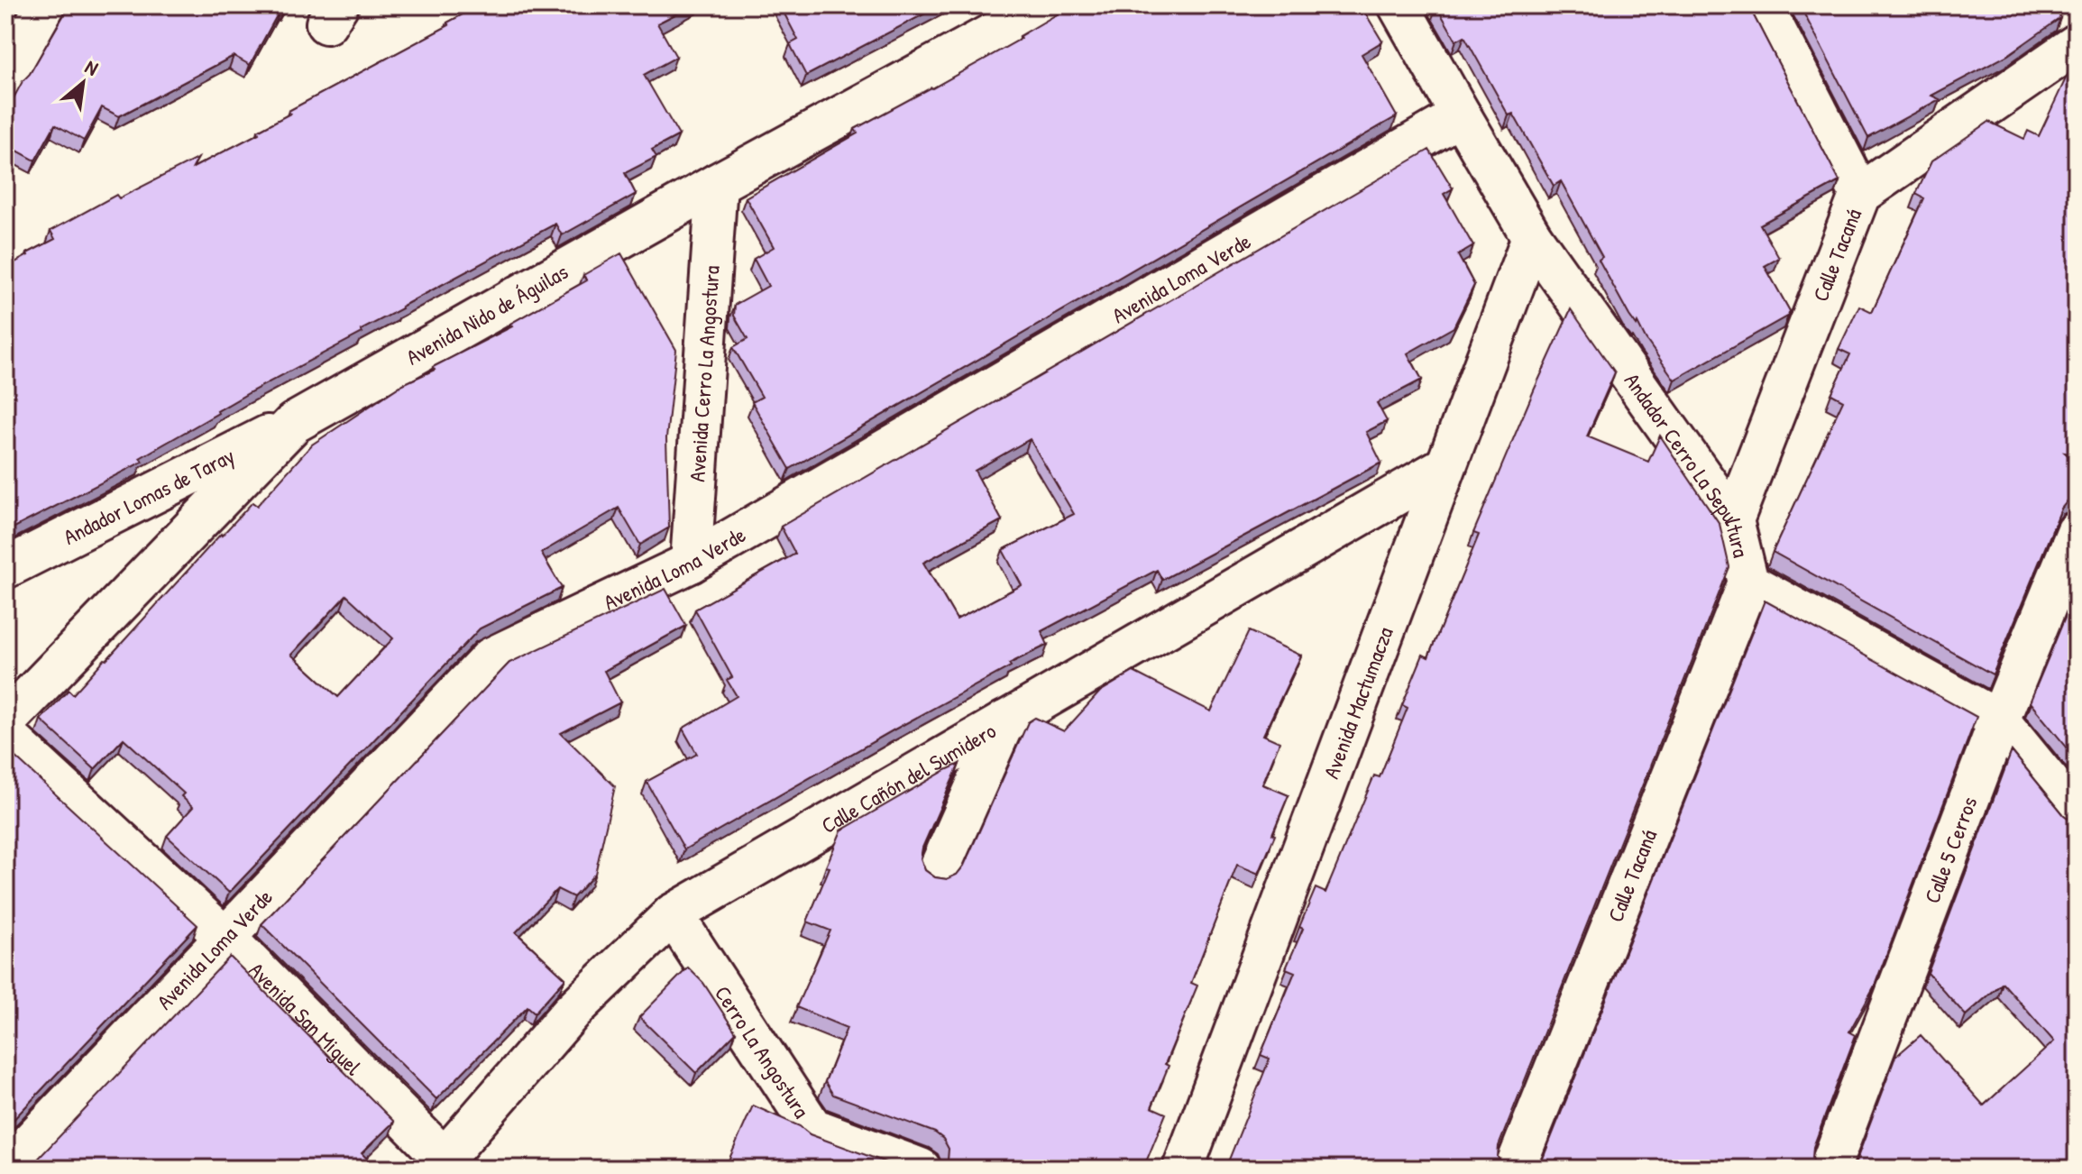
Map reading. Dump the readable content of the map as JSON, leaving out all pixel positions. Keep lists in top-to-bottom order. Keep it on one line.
{"streets":{"street":["Calle Tacaná","Avenida Loma Verde","Avenida Nido de Águilas","Avenida Cerro La Angostura","Andador Cerro La Sepultura","Andador Lomas de Taray","Avenida Mactumacza","Calle Cañón del Sumidero","Calle 5 Cerros","Avenida San Miguel","Cerro La Angostura"]},"crossings":[["Calle Tacaná","Andador Cerro La Sepultura"],["Avenida Loma Verde","Avenida Cerro La Angostura"],["Avenida Loma Verde","Andador Cerro La Sepultura"],["Avenida Loma Verde","Avenida San Miguel"],["Avenida Nido de Águilas","Avenida Cerro La Angostura"],["Avenida Nido de Águilas","Andador Lomas de Taray"],["Andador Cerro La Sepultura","Avenida Mactumacza"],["Andador Cerro La Sepultura","Calle 5 Cerros"],["Avenida Mactumacza","Calle Cañón del Sumidero"],["Calle Cañón del Sumidero","Avenida San Miguel"],["Calle Cañón del Sumidero","Cerro La Angostura"]],"north":"top right"}
